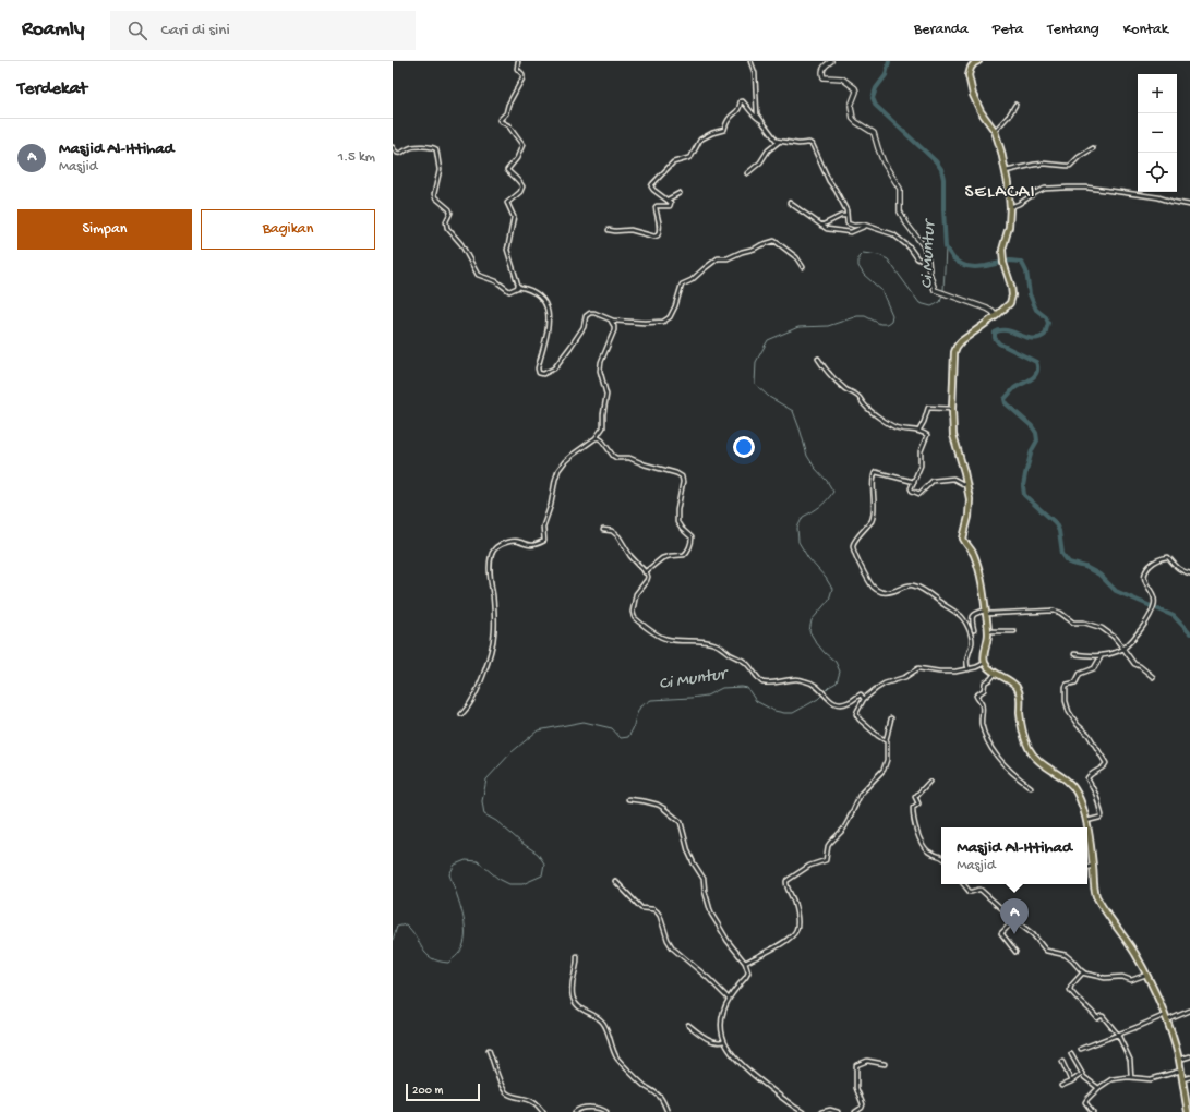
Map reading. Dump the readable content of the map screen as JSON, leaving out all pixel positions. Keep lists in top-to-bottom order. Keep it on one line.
{"districts":["SELACAI"],"water":["Ci Muntur"],"scale_bar":"200 m","page":{"header":"Roamly","search":"Cari di sini","nav":["Beranda","Peta","Tentang","Kontak"],"heading":"Terdekat","map_buttons":["+","−"],"list":[{"mark":"A","name":"Masjid Al-Ittihad","note":"Masjid","value":"1.5 km"}],"buttons":["Simpan","Bagikan"],"popup":["Masjid Al-Ittihad","Masjid"],"pins":"A","scale":"200 m"}}
